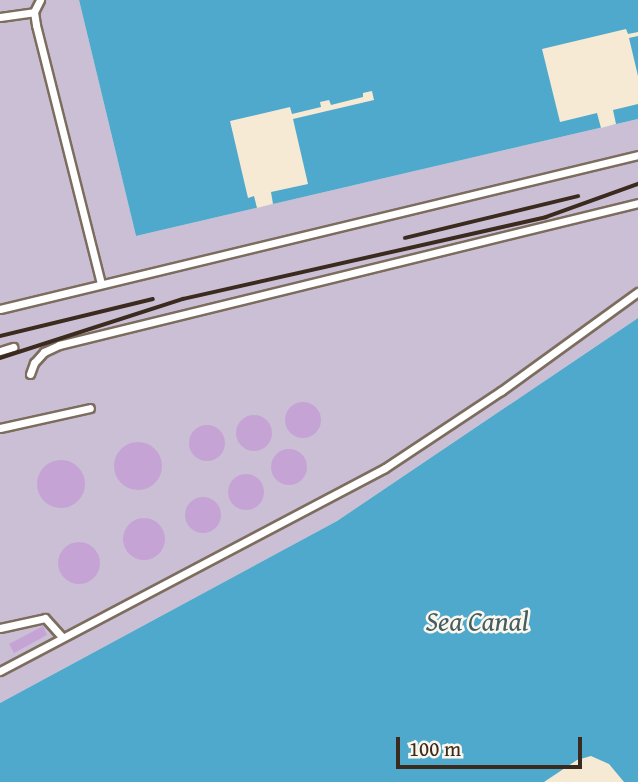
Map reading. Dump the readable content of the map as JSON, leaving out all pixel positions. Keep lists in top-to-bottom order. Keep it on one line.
{"water":["Sea Canal"],"scale_bar":"100 m"}
